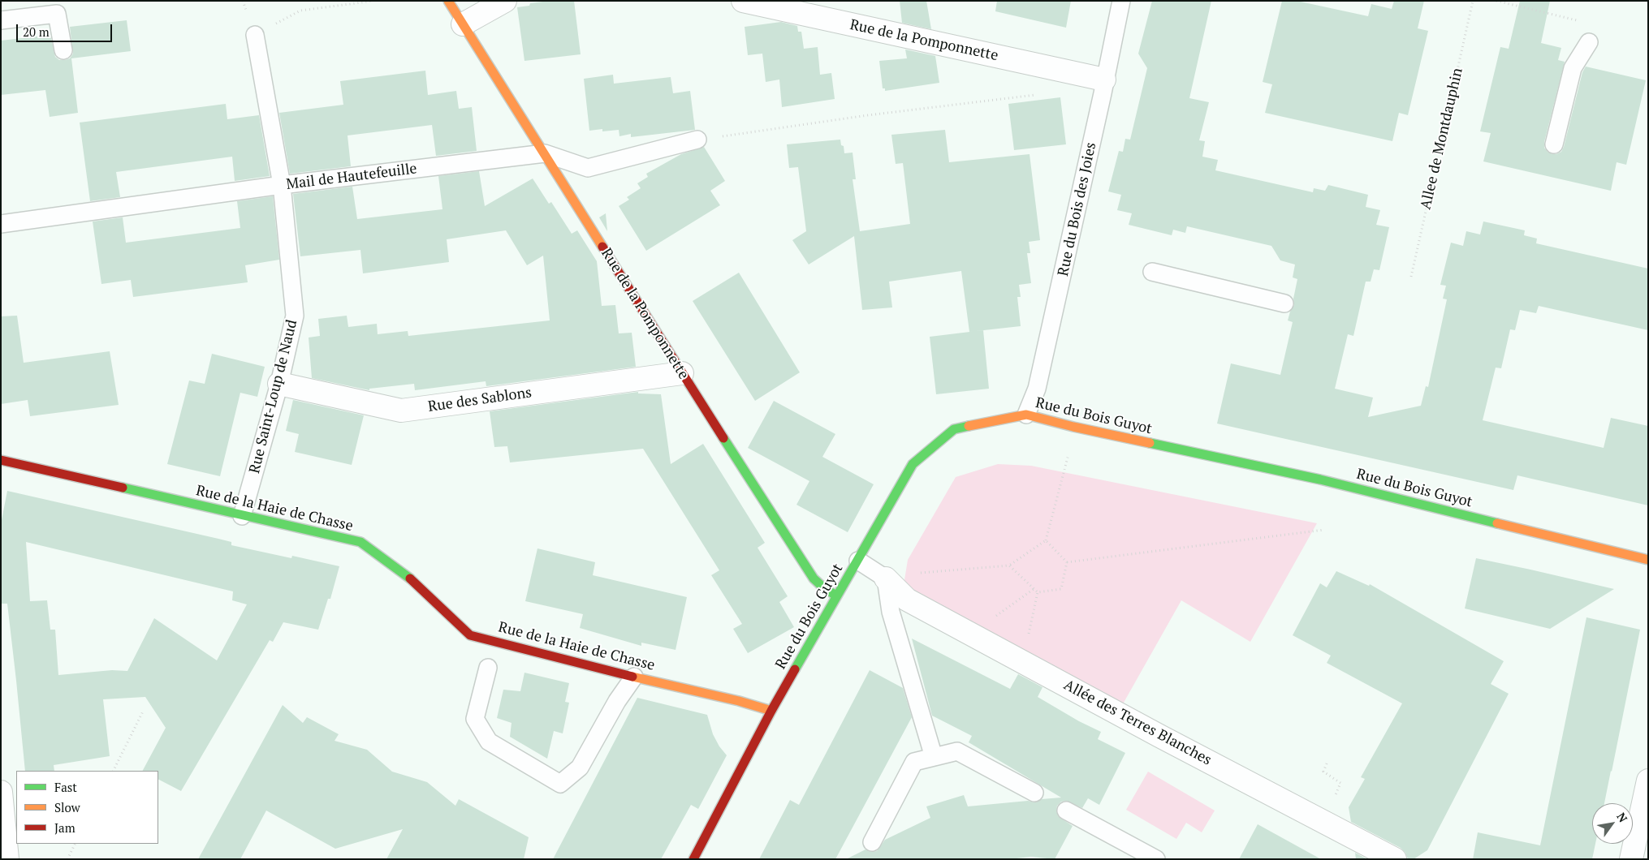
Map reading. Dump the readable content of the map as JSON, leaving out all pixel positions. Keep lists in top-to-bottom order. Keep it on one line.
{"streets":{"street":["Rue de la Pomponnette","Rue des Sablons","Rue du Bois Guyot","Rue de la Haie de Chasse","Allée des Terres Blanches"],"lane":["Mail de Hautefeuille","Rue du Bois des Joies","Rue Saint-Loup de Naud"],"path":["Allee de Montdauphin"]},"crossings":[["Rue de la Pomponnette","Mail de Hautefeuille"],["Rue de la Pomponnette","Rue du Bois des Joies"],["Rue de la Pomponnette","Rue des Sablons"],["Rue de la Pomponnette","Rue du Bois Guyot"],["Mail de Hautefeuille","Rue Saint-Loup de Naud"],["Rue du Bois des Joies","Rue du Bois Guyot"],["Rue Saint-Loup de Naud","Rue des Sablons"],["Rue Saint-Loup de Naud","Rue de la Haie de Chasse"],["Rue du Bois Guyot","Rue de la Haie de Chasse"]],"legend":["Fast","Slow","Jam"],"scale_bar":"20 m","north":"top right"}
